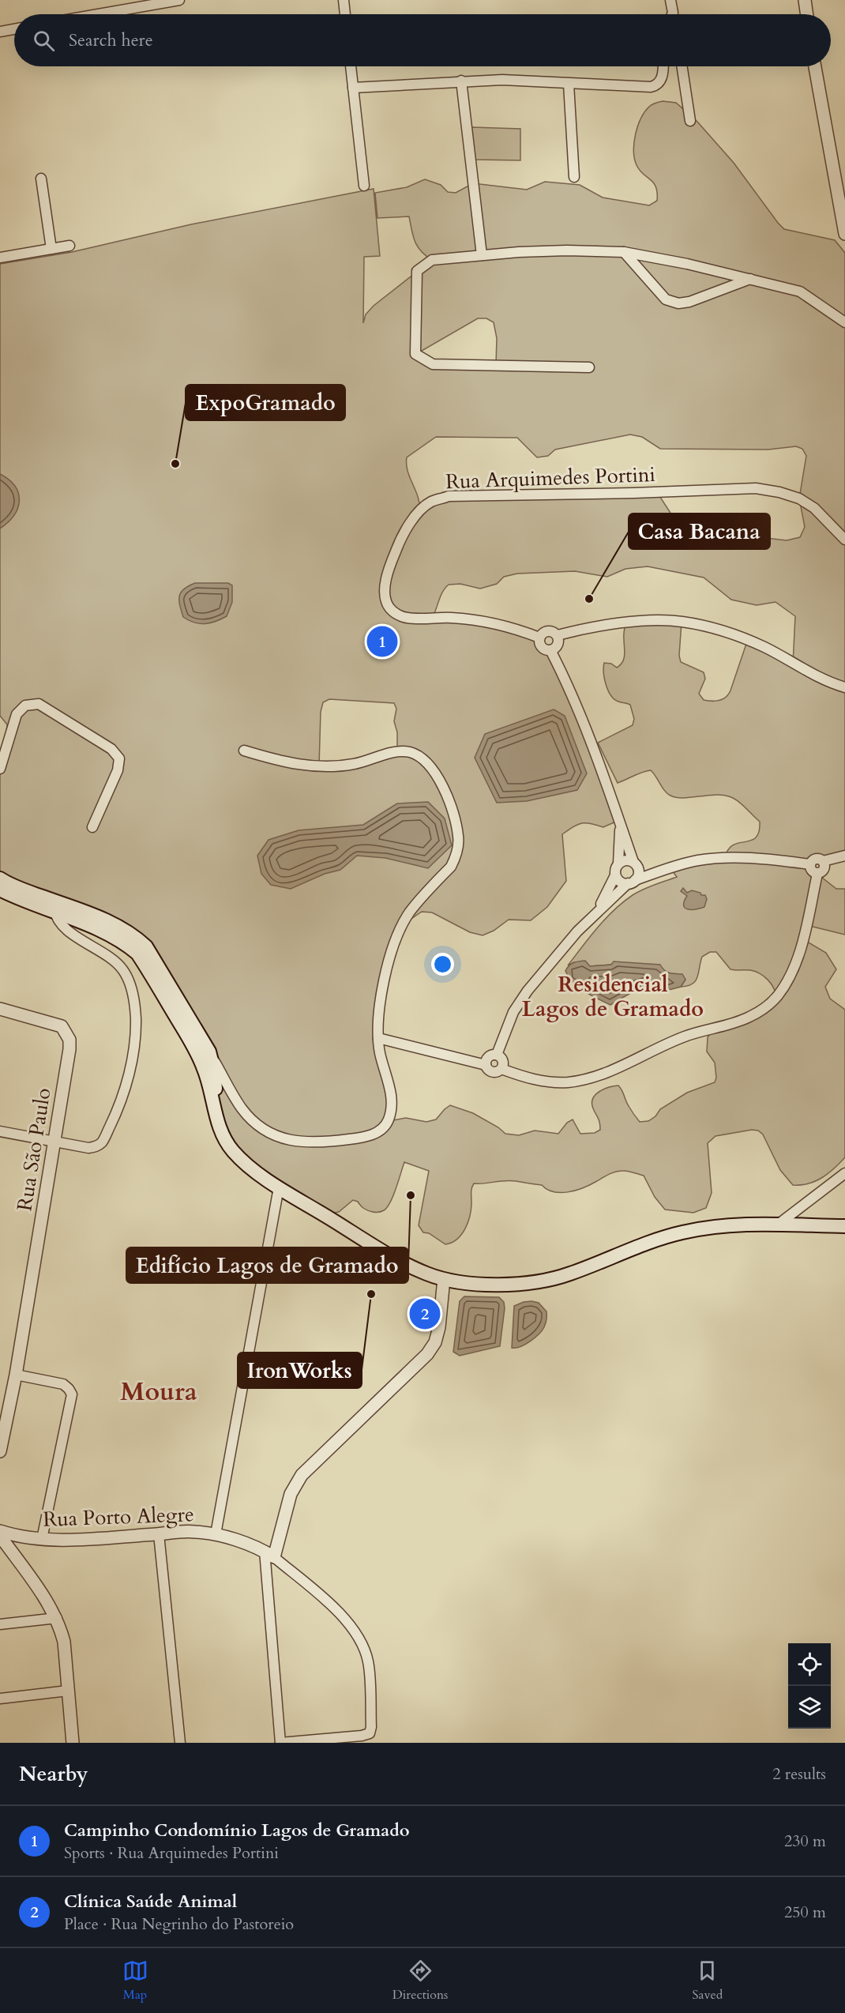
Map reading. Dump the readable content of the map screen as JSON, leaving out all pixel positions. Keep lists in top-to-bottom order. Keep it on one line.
{"streets":{"street":["Rua Arquimedes Portini","Rua São Paulo","Rua Porto Alegre"]},"districts":["Residencial Lagos de Gramado","Moura"],"places":["ExpoGramado","Casa Bacana","Edifício Lagos de Gramado","IronWorks"],"page":{"search":"Search here","pins":["1","2"],"heading":["Nearby","2 results"],"list":[{"mark":"1","name":"Campinho Condomínio Lagos de Gramado","note":"Sports · Rua Arquimedes Portini","value":"230 m"},{"mark":"2","name":"Clínica Saúde Animal","note":"Place · Rua Negrinho do Pastoreio","value":"250 m"}],"nav":["Map","Directions","Saved"]}}
